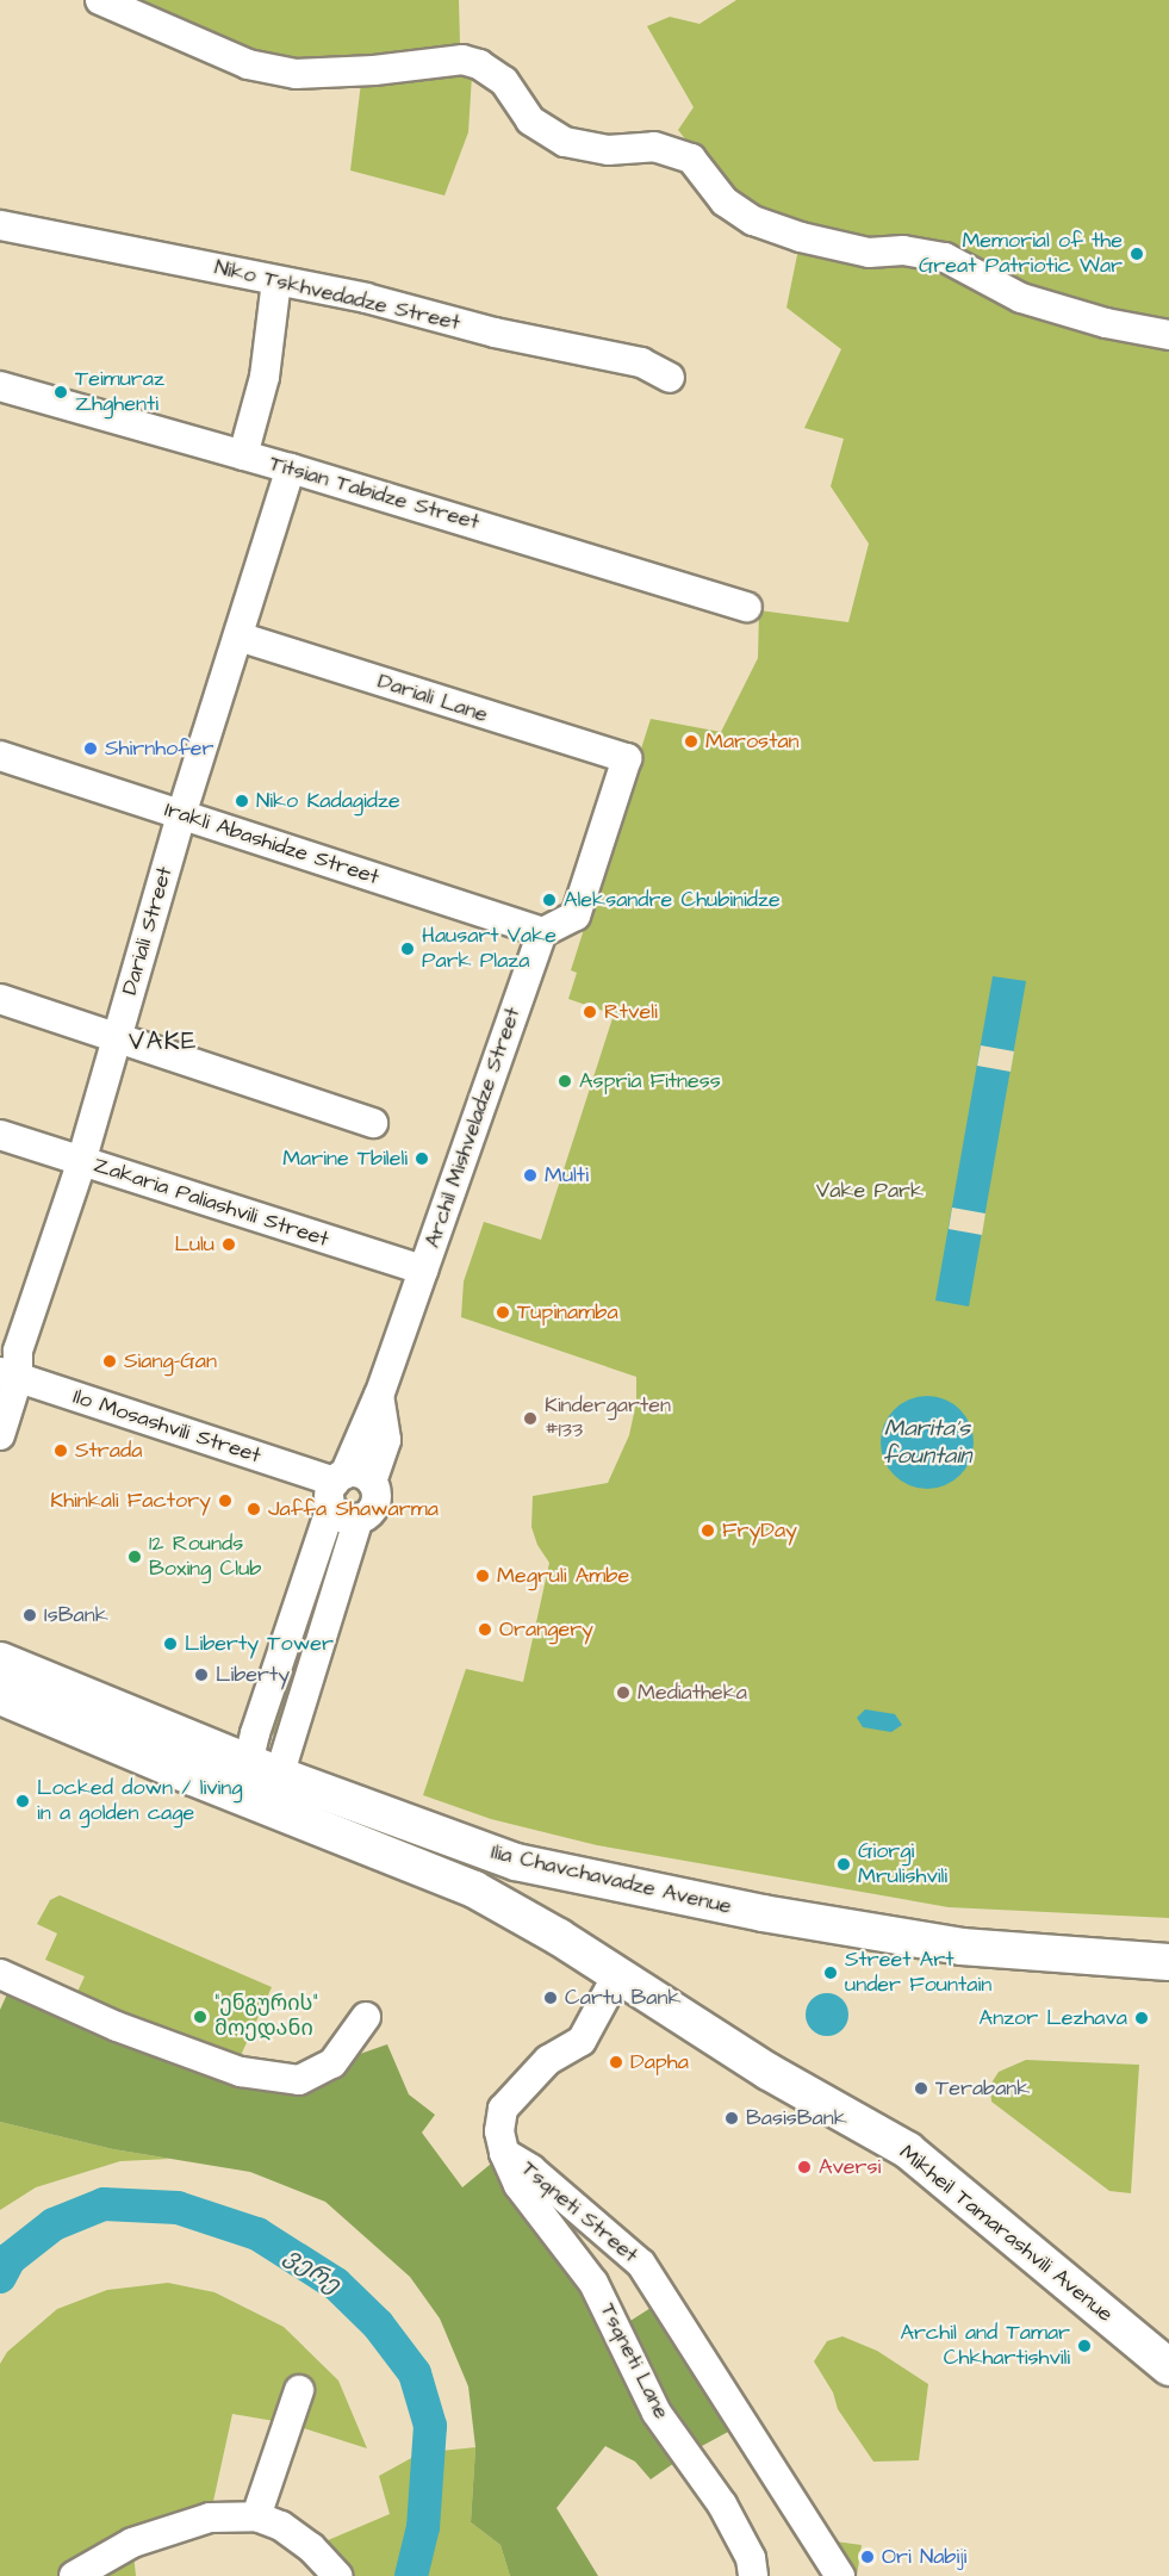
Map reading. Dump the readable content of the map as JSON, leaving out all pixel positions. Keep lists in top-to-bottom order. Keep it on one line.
{"streets":{"main road":["Ilia Chavchavadze Avenue","Mikheil Tamarashvili Avenue"],"street":["Niko Tskhvedadze Street","Titsian Tabidze Street","Dariali Lane","Irakli Abashidze Street","Dariali Street","Archil Mishveladze Street","Zakaria Paliashvili Street","Ilo Mosashvili Street","Tsqneti Street","Tsqneti Lane"]},"crossings":[["Titsian Tabidze Street","Dariali Street"],["Dariali Lane","Irakli Abashidze Street"],["Dariali Lane","Dariali Street"],["Dariali Lane","Archil Mishveladze Street"],["Irakli Abashidze Street","Dariali Street"],["Irakli Abashidze Street","Archil Mishveladze Street"],["Dariali Street","Zakaria Paliashvili Street"],["Dariali Street","Ilo Mosashvili Street"],["Archil Mishveladze Street","Zakaria Paliashvili Street"],["Archil Mishveladze Street","Ilo Mosashvili Street"],["Archil Mishveladze Street","Ilia Chavchavadze Avenue"],["Ilia Chavchavadze Avenue","Tsqneti Street"],["Ilia Chavchavadze Avenue","Mikheil Tamarashvili Avenue"],["Tsqneti Street","Mikheil Tamarashvili Avenue"],["Tsqneti Street","Tsqneti Lane"]],"districts":["VAKE"],"water":["Marita's fountain","ვერე"],"parks":["Vake Park"],"places":["Memorial of the Great Patriotic War","Teimuraz Zhghenti","Marostan","Shirnhofer","Niko Kadagidze","Aleksandre Chubinidze","Hausart Vake Park Plaza","Rtveli","Aspria Fitness","Marine Tbileli","Multi","Lulu","Tupinamba","Siang-Gan","Kindergarten #133","Strada","Khinkali Factory","Jaffa Shawarma","FryDay","12 Rounds Boxing Club","Megruli Ambe","IsBank","Orangery","Liberty Tower","Liberty","Mediatheka","Locked down / living in a golden cage","Giorgi Mrulishvili","Street Art under Fountain","Cartu Bank","\"ენგურის\" მოედანი","Anzor Lezhava","Dapha","Terabank","BasisBank","Aversi","Archil and Tamar Chkhartishvili","Ori Nabiji"]}
